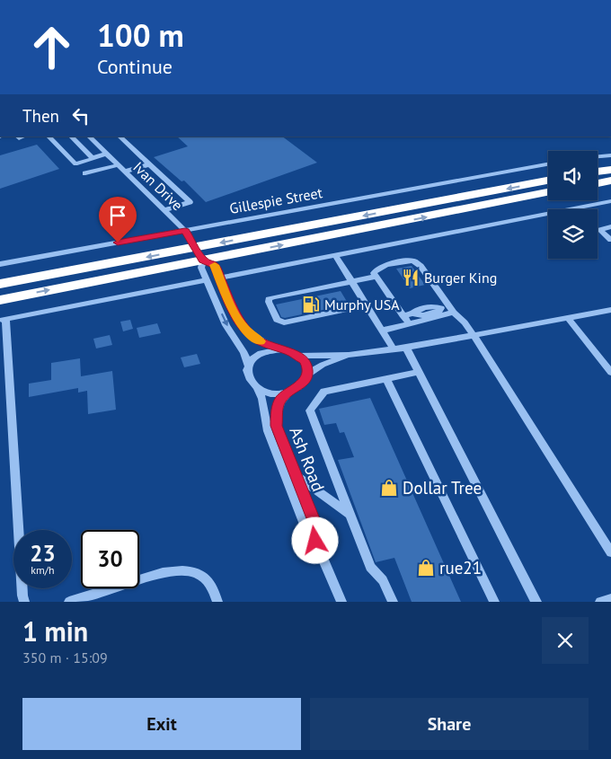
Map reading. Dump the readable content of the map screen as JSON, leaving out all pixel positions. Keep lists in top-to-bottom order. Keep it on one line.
{"streets":{"street":["Ivan Drive","Gillespie Street","Ash Road"]},"crossings":[["Ivan Drive","Gillespie Street"]],"places":{"restaurant":["Burger King"],"fuel station":["Murphy USA"],"shop":["Dollar Tree","rue21"]},"page":{"turn":["100 m","Continue"],"then":"Then","speed":"23 km/h","limit":"30","heading":["1 min","350 m · 15:09"],"buttons":["Exit","Share"]}}
